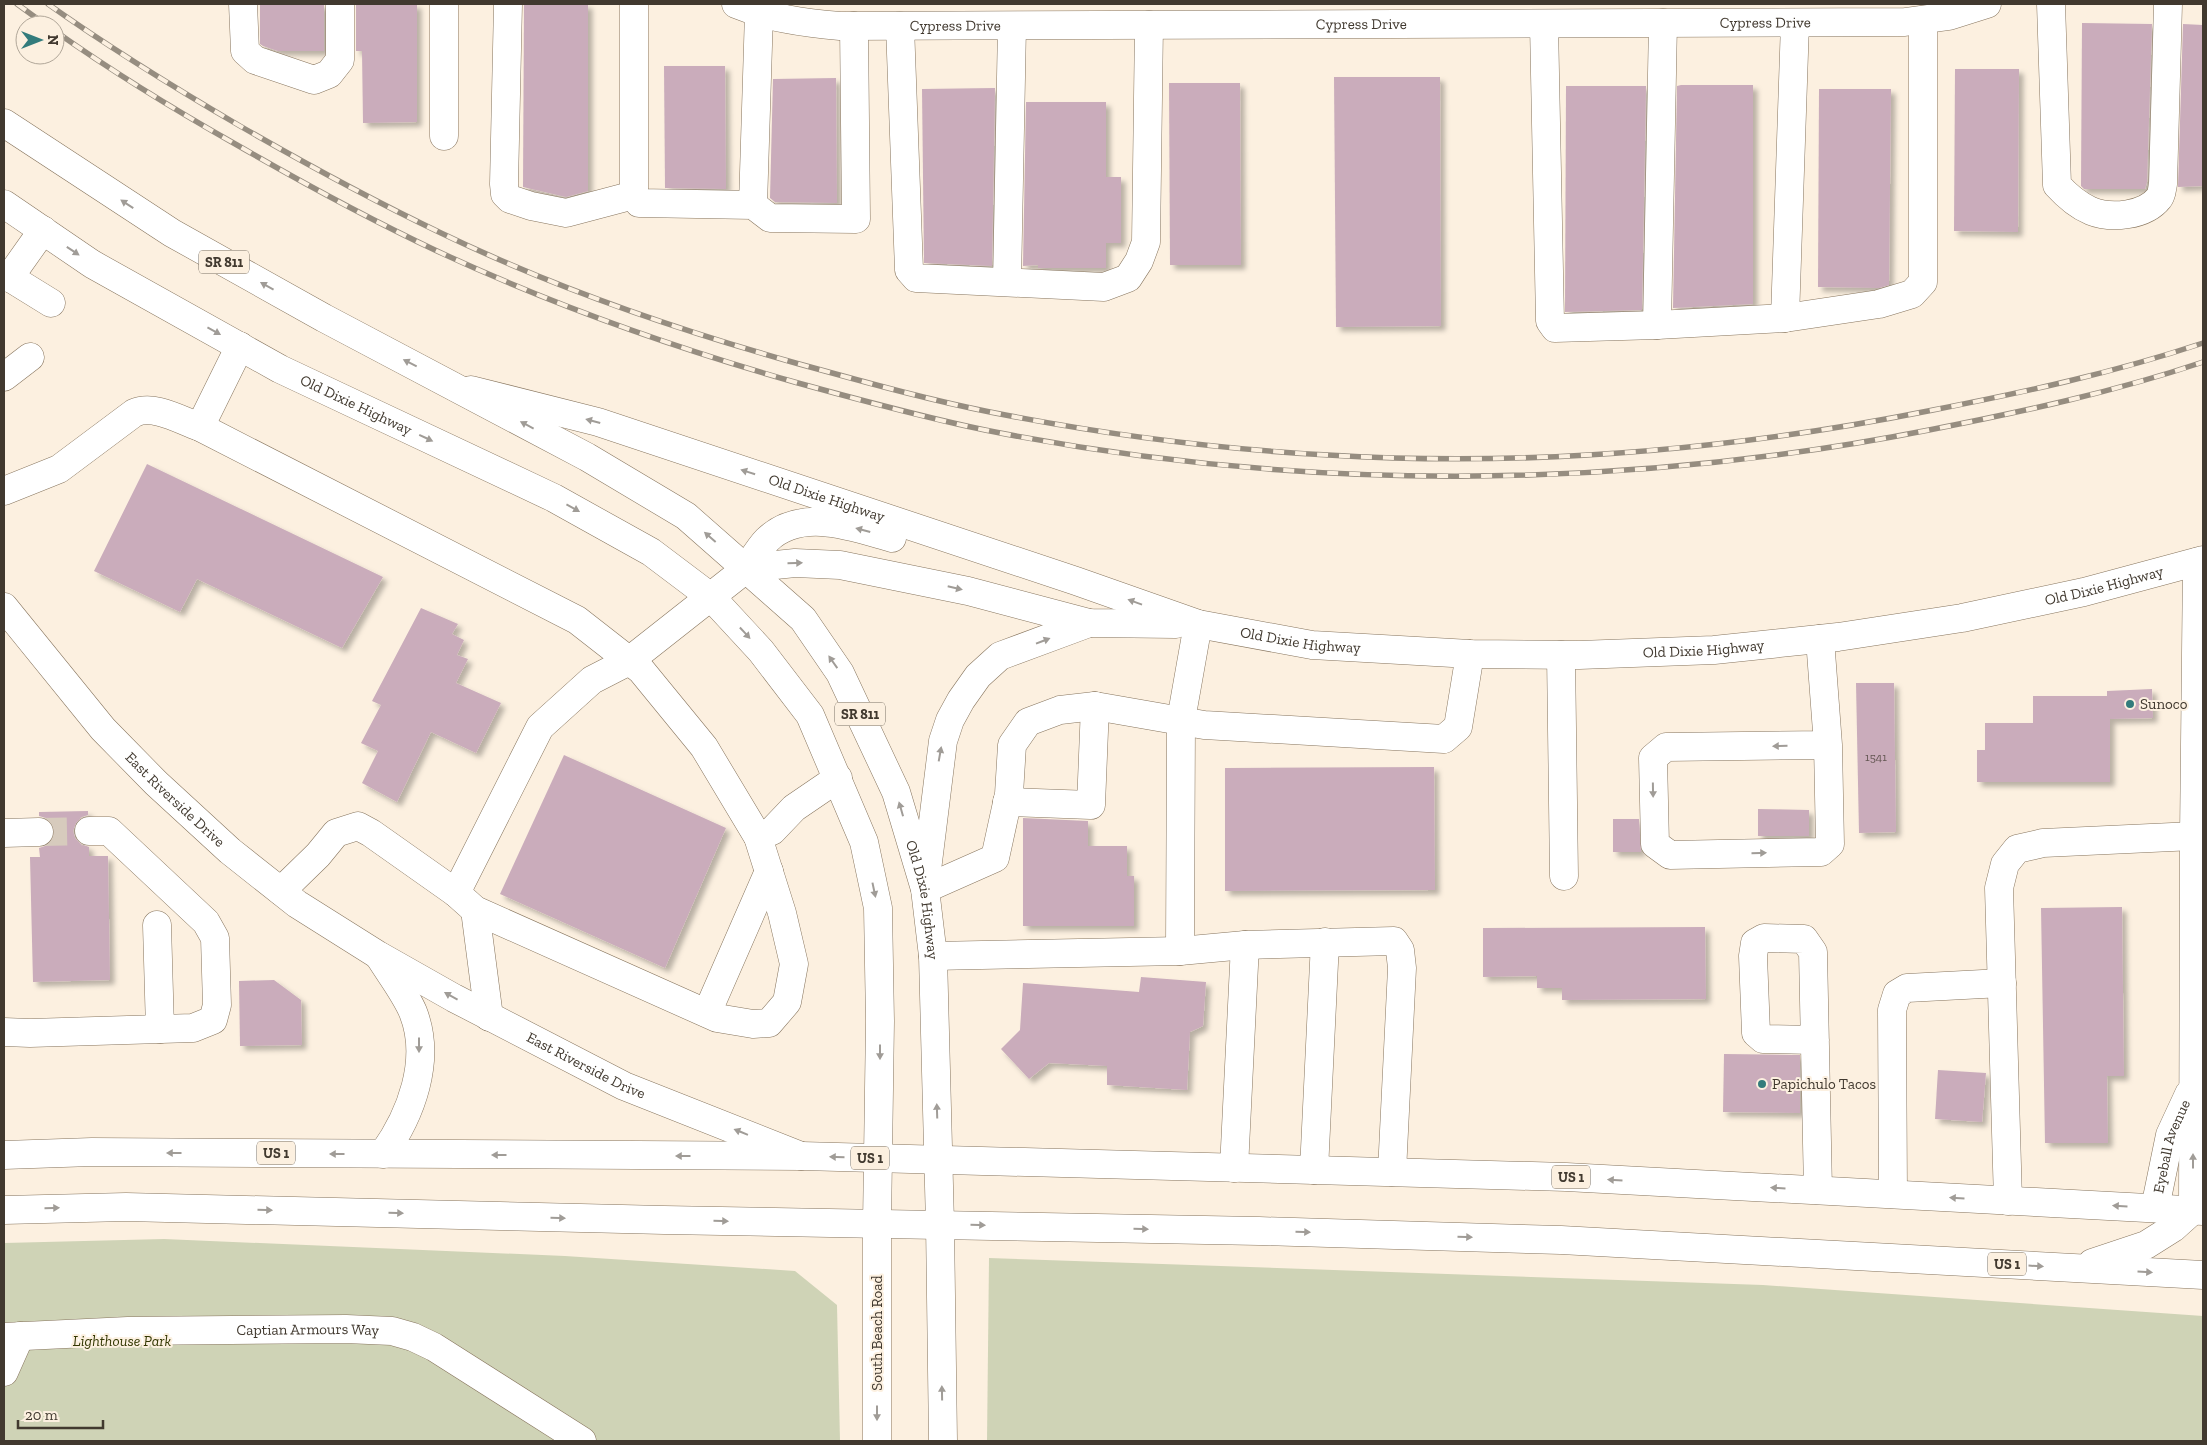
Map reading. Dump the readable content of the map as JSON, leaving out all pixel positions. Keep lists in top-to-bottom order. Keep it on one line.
{"streets":{"main road":["Cypress Drive","SR 811","Old Dixie Highway","East Riverside Drive","Eyeball Avenue","US 1","Captian Armours Way","South Beach Road"]},"crossings":[["Old Dixie Highway","Eyeball Avenue"],["Old Dixie Highway","US 1"],["Old Dixie Highway","South Beach Road"],["East Riverside Drive","US 1"],["Eyeball Avenue","US 1"],["US 1","South Beach Road"]],"parks":["Lighthouse Park"],"places":["Sunoco","Papichulo Tacos"],"house_numbers":["1541"],"scale_bar":"20 m","north":"right"}
